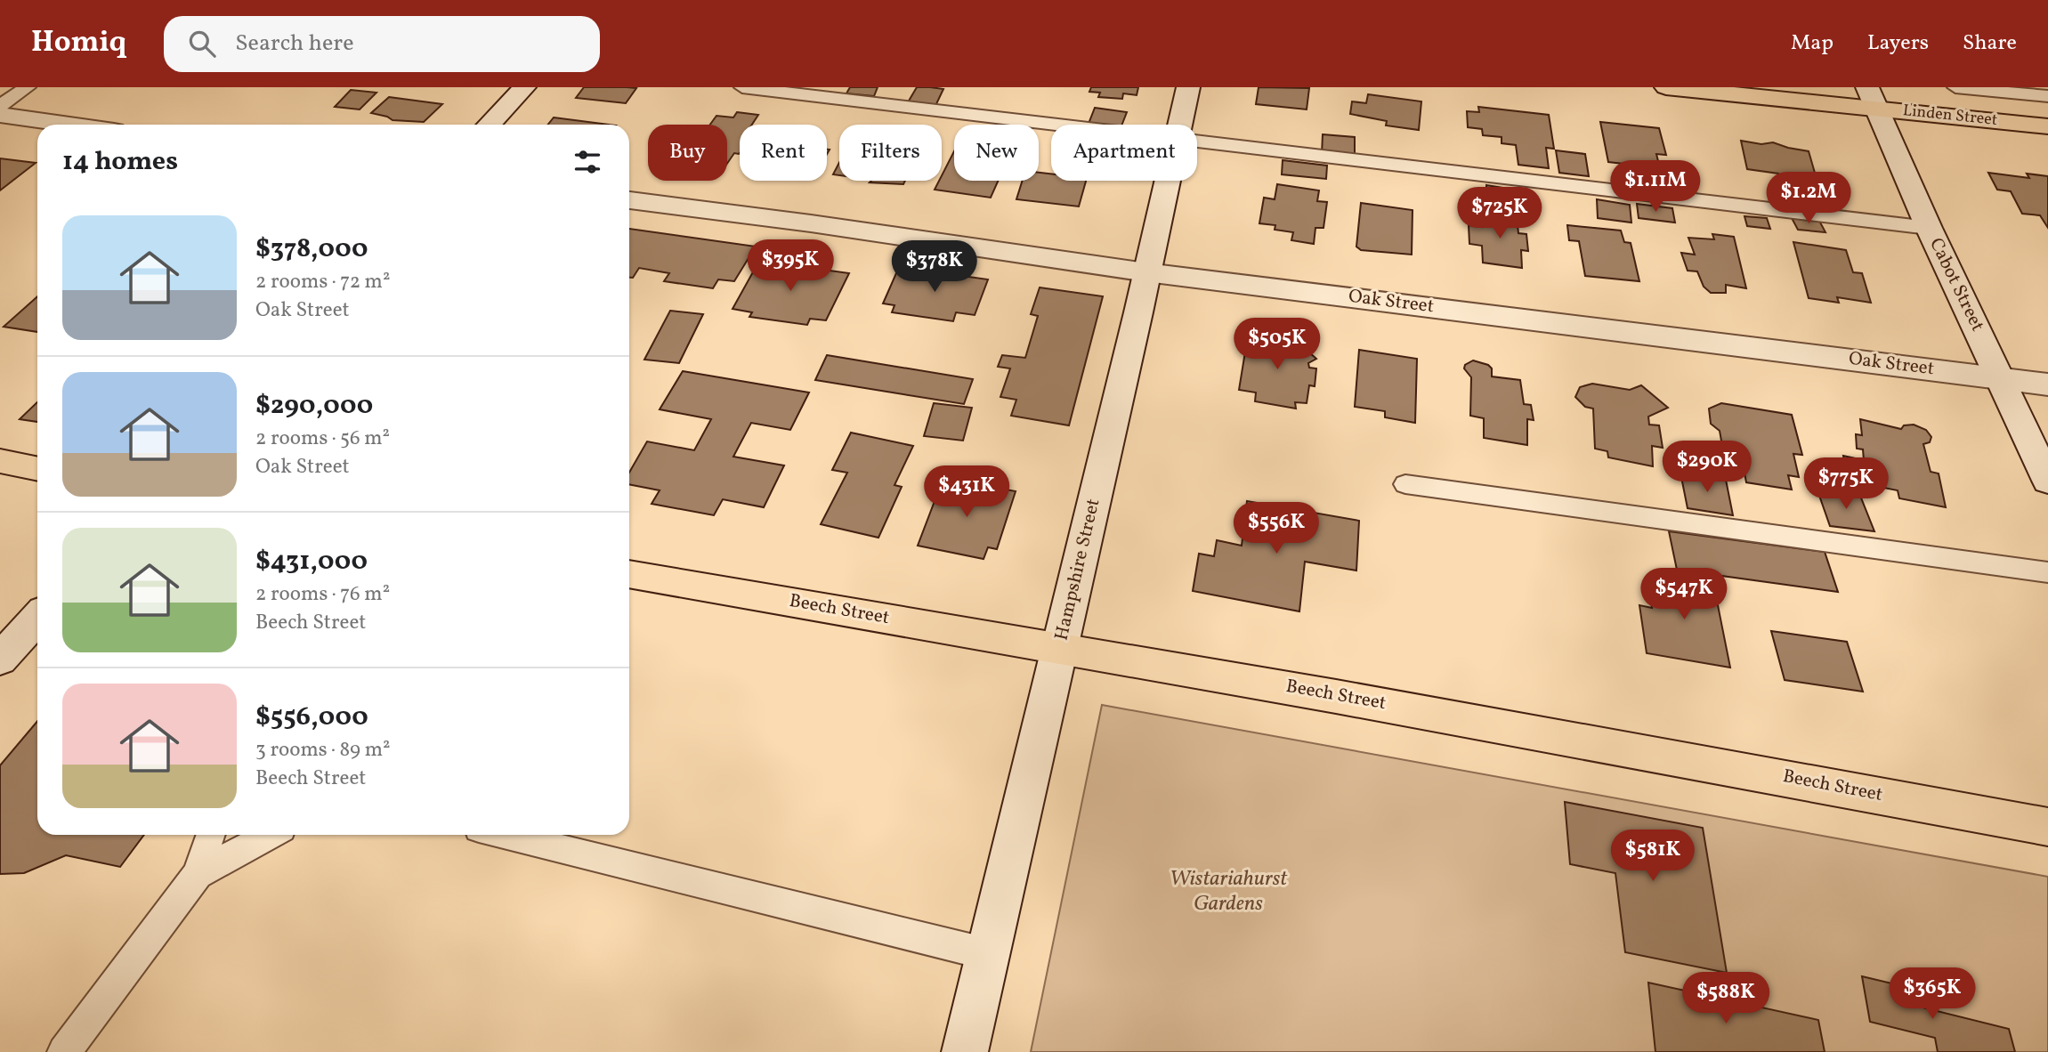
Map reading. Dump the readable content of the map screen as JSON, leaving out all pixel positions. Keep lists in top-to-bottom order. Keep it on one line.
{"streets":{"main road":["Linden Street","Beech Street"],"street":["Cabot Street","Oak Street","Hampshire Street"]},"crossings":[["Linden Street","Cabot Street"],["Cabot Street","Oak Street"],["Oak Street","Hampshire Street"],["Hampshire Street","Beech Street"]],"parks":["Wistariahurst Gardens"],"page":{"header":"Homiq","search":"Search here","nav":["Map","Layers","Share"],"chip":["Buy","Rent","Filters","New","Apartment"],"heading":"14 homes","price":["$1.11M","$1.2M","$725K","$395K","$378K","$505K","$290K","$775K","$431K","$556K","$547K","$581K","$365K","$588K"],"list":[{"name":"$378,000","note":"2 rooms · 72 m² · Oak Street"},{"name":"$290,000","note":"2 rooms · 56 m² · Oak Street"},{"name":"$431,000","note":"2 rooms · 76 m² · Beech Street"},{"name":"$556,000","note":"3 rooms · 89 m² · Beech Street"}]}}
